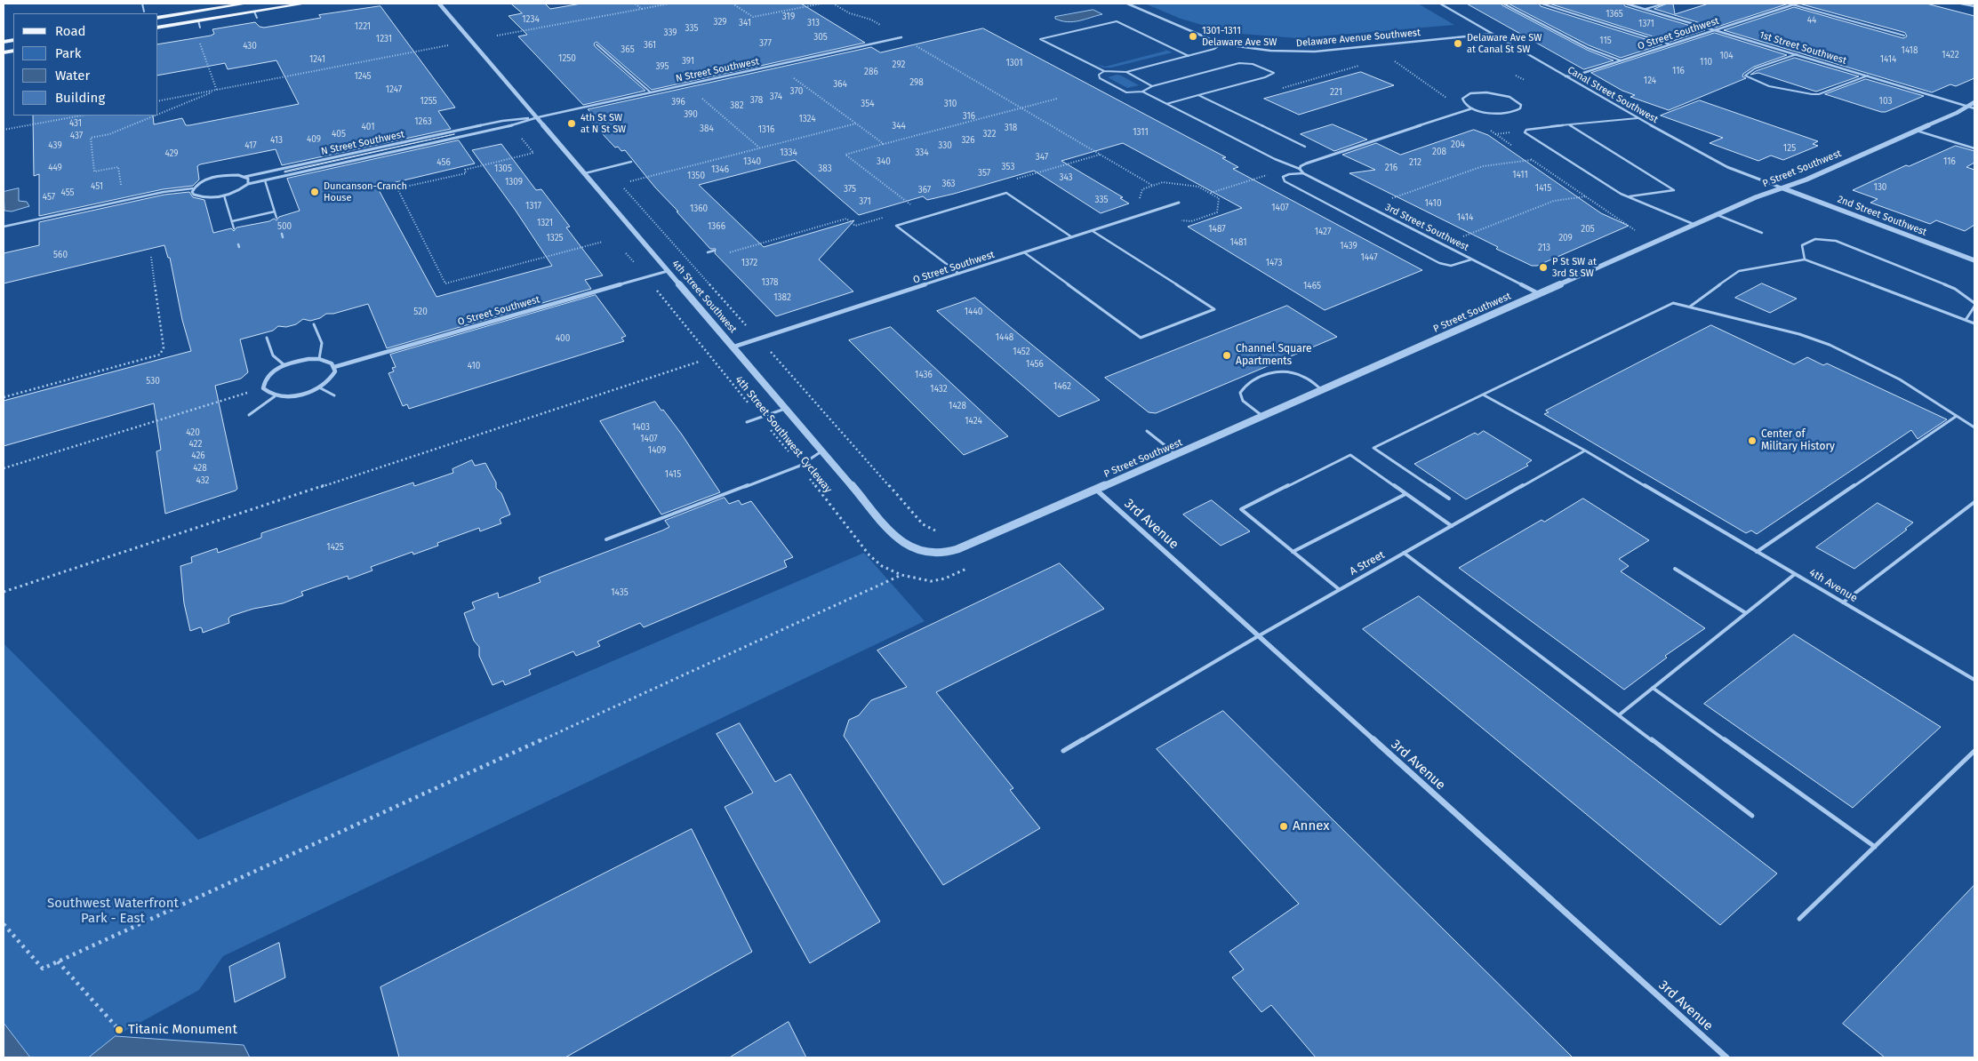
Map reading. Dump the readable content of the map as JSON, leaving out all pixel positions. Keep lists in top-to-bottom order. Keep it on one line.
{"streets":{"street":["O Street Southwest","Delaware Avenue Southwest","1st Street Southwest","N Street Southwest","Canal Street Southwest","P Street Southwest","2nd Street Southwest","3rd Street Southwest","4th Street Southwest","3rd Avenue"],"lane":["A Street","4th Avenue"],"path":["4th Street Southwest Cycleway"]},"crossings":[["O Street Southwest","1st Street Southwest"],["O Street Southwest","Canal Street Southwest"],["O Street Southwest","4th Street Southwest"],["Delaware Avenue Southwest","Canal Street Southwest"],["1st Street Southwest","P Street Southwest"],["N Street Southwest","4th Street Southwest"],["Canal Street Southwest","P Street Southwest"],["Canal Street Southwest","2nd Street Southwest"],["P Street Southwest","2nd Street Southwest"],["P Street Southwest","3rd Street Southwest"],["P Street Southwest","4th Street Southwest"],["P Street Southwest","3rd Avenue"],["3rd Avenue","A Street"]],"parks":["Southwest Waterfront Park - East"],"places":["1301-1311 Delaware Ave SW","Delaware Ave SW at Canal St SW","4th St SW at N St SW","Duncanson-Cranch House","P St SW at 3rd St SW","Channel Square Apartments","Center of Military History","Annex","Titanic Monument"],"house_numbers":["1365","319","1234","44","329","341","313","1371","1221","335","339","305","1231","115","377","361","430","365","1418","1422","104","1250","1241","1414","391","110","1301","292","395","116","286","1245","124","298","364","1247","370","221","374","378","1255","103","396","354","310","382","390","316","1324","1263","431","344","401","318","384","1316","1311","405","322","437","409","413","326","204","439","417","330","125","208","1334","334","429","347","1340","340","116","456","212","353","449","216","1305","383","1346","357","1411","1350","343","1309","363","451","130","1415","375","367","455","457","335","371","1410","1317","1407","1360","1414","1321","500","1366","1487","205","1427","1325","209","1481","1439","213","560","1447","1372","1473","1378","1465","1382","520","1440","1448","400","1452","1456","410","1436","530","1462","1432","1428","1424","1403","420","1407","422","1409","426","428","1415","432","1425","1435"],"legend":["Road","Park","Water","Building"]}
